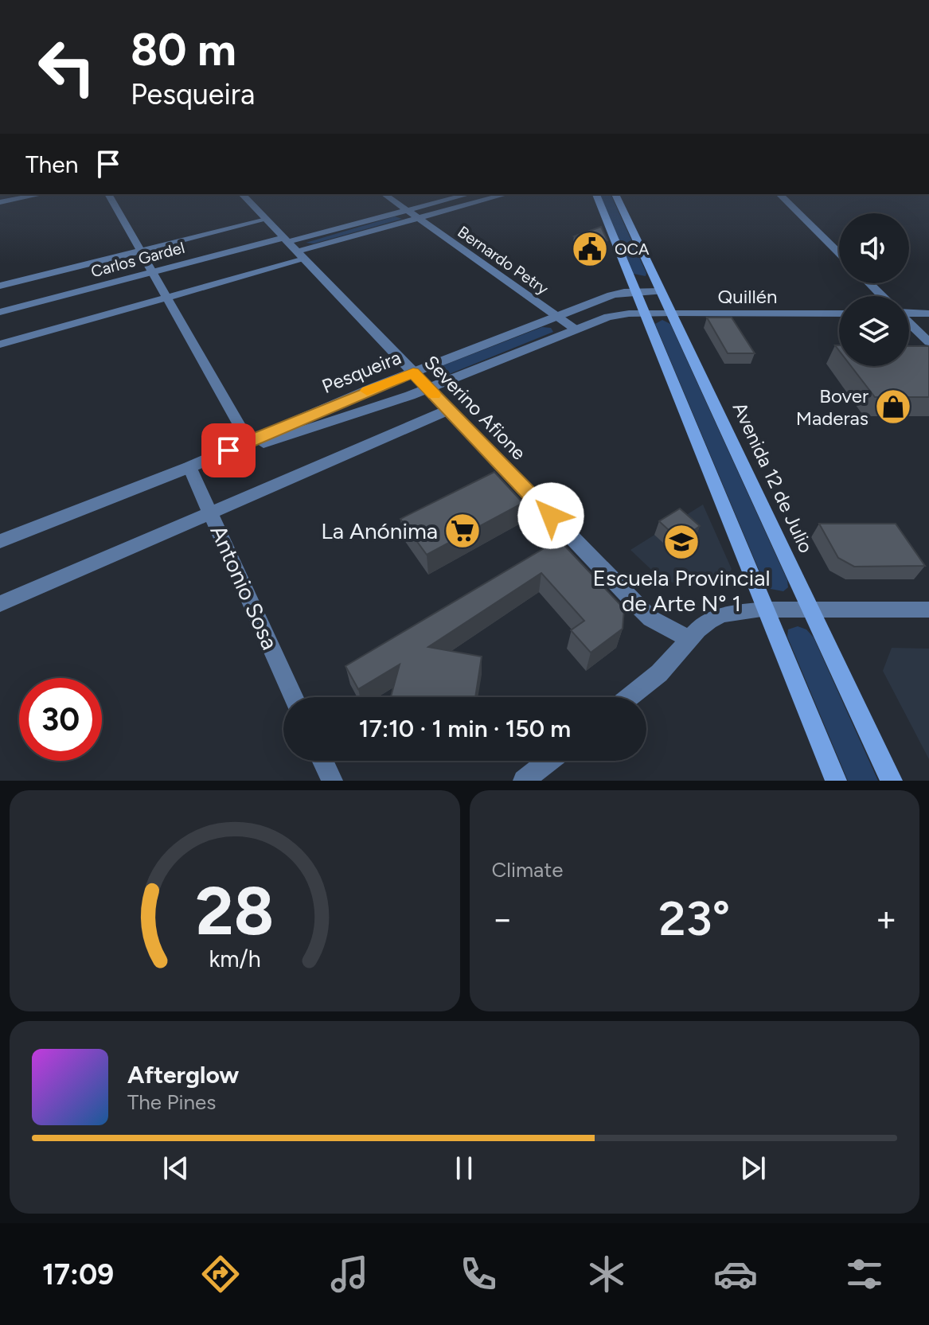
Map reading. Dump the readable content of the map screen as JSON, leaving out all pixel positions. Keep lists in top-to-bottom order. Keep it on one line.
{"streets":{"main road":["Avenida 12 de Julio"],"street":["Carlos Gardel","Bernardo Petry","Quillén","Pesqueira","Severino Afione","Antonio Sosa"]},"crossings":[["Carlos Gardel","Bernardo Petry"],["Carlos Gardel","Severino Afione"],["Bernardo Petry","Pesqueira"],["Quillén","Pesqueira"],["Quillén","Avenida 12 de Julio"],["Pesqueira","Severino Afione"],["Pesqueira","Avenida 12 de Julio"],["Pesqueira","Antonio Sosa"]],"places":{"public building":["OCA"],"shop":["Bover Maderas"],"supermarket":["La Anónima"],"school or university":["Escuela Provincial de Arte N° 1"]},"page":{"turn":["80 m","Pesqueira"],"then":"Then","limit":"30","trip":"17:10 · 1 min · 150 m","tile":"Climate","heat":["−","23°","+"],"song":["Afterglow","The Pines"],"tabs":"17:09","gauge":["28","km/h"]}}
